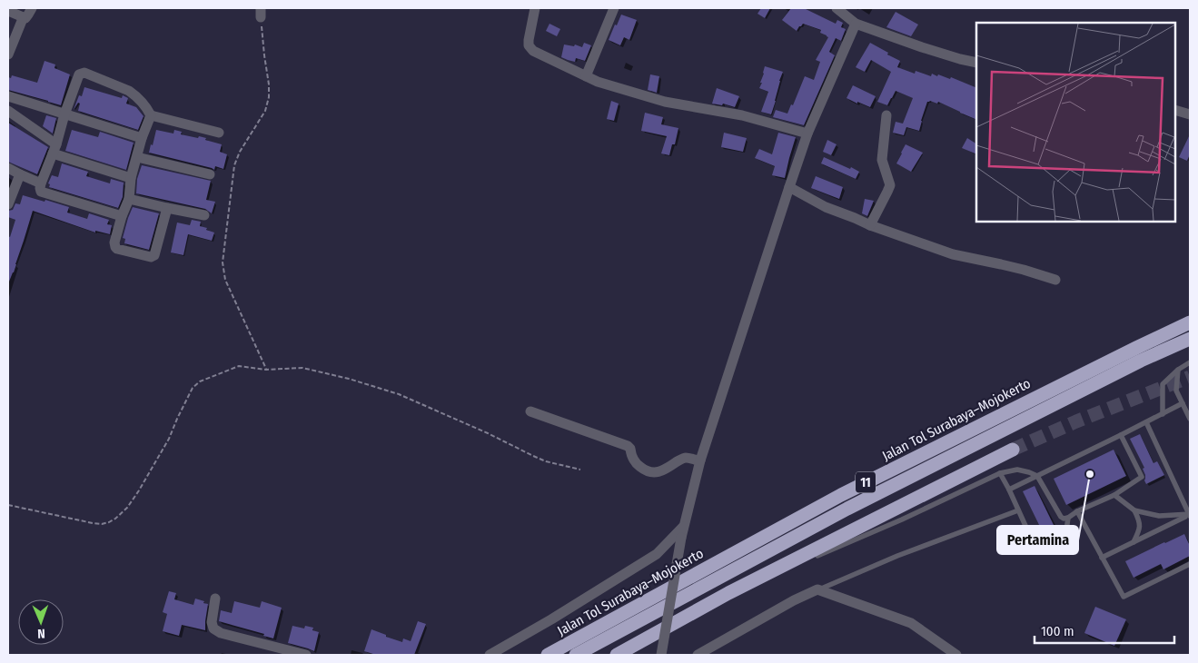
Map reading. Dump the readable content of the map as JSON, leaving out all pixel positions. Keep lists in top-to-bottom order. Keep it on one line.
{"streets":{"highway":["Jalan Tol Surabaya–Mojokerto","11"]},"places":["Pertamina"],"scale_bar":"100 m","north":"bottom"}
